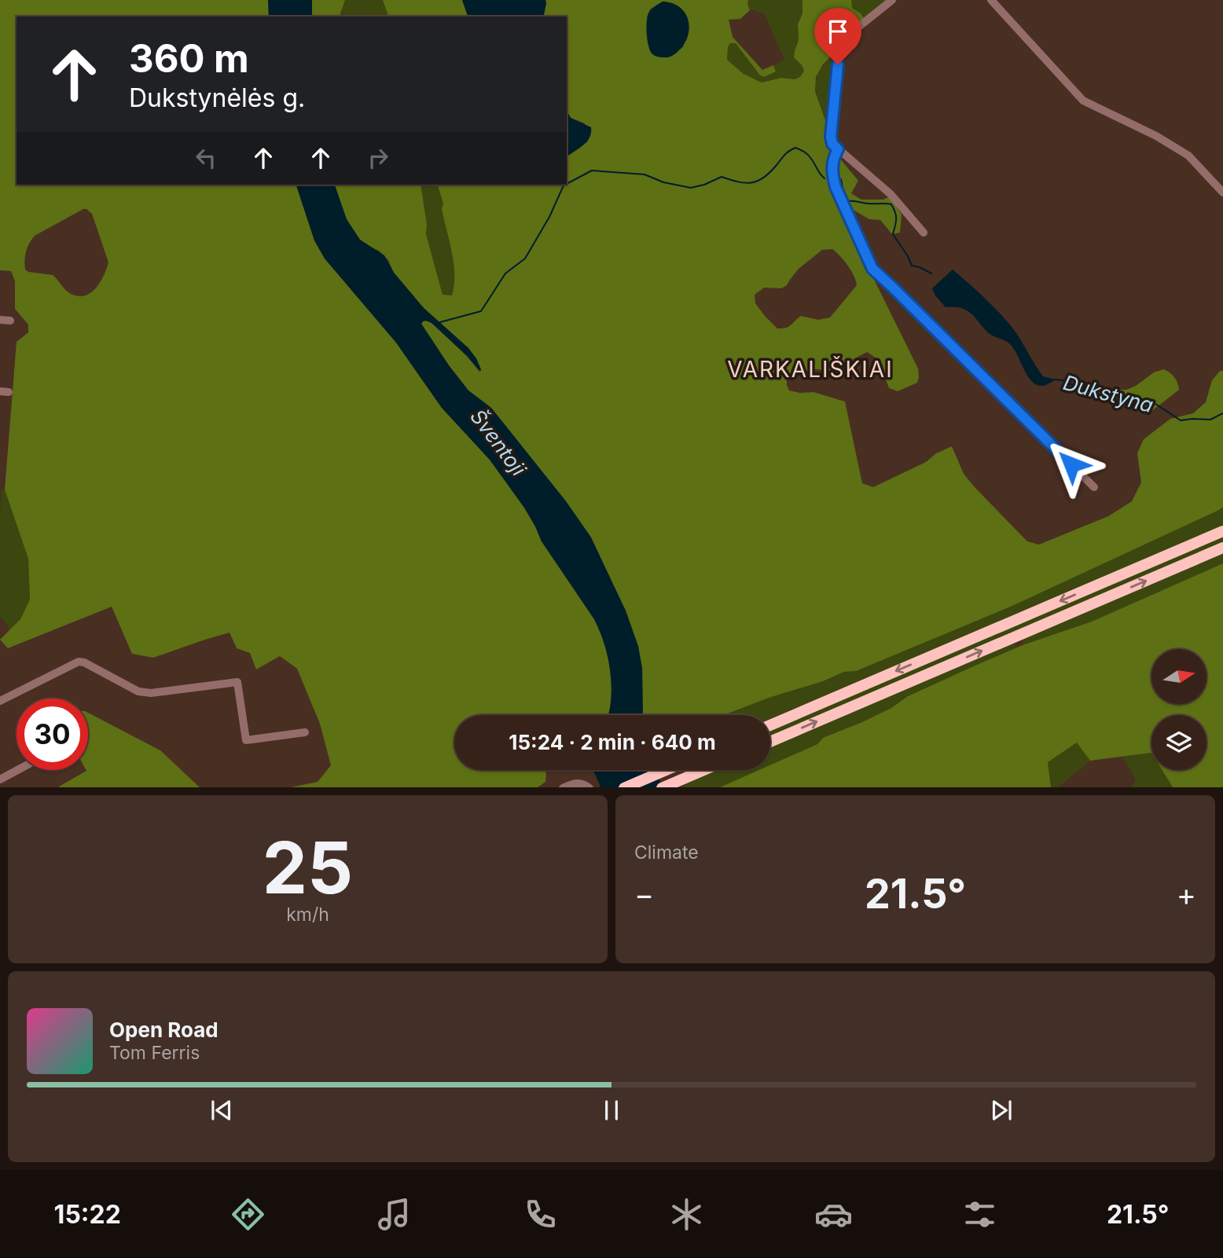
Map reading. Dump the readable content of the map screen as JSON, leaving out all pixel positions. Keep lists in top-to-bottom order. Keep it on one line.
{"districts":["VARKALIŠKIAI"],"water":["Dukstyna","Šventoji"],"north":"right","page":{"turn":["360 m","Dukstynėlės g."],"limit":"30","trip":"15:24 · 2 min · 640 m","tile":[["25","km/h"],"Climate"],"heat":["−","21.5°","+"],"song":["Open Road","Tom Ferris"],"tabs":["15:22","21.5°"]}}
